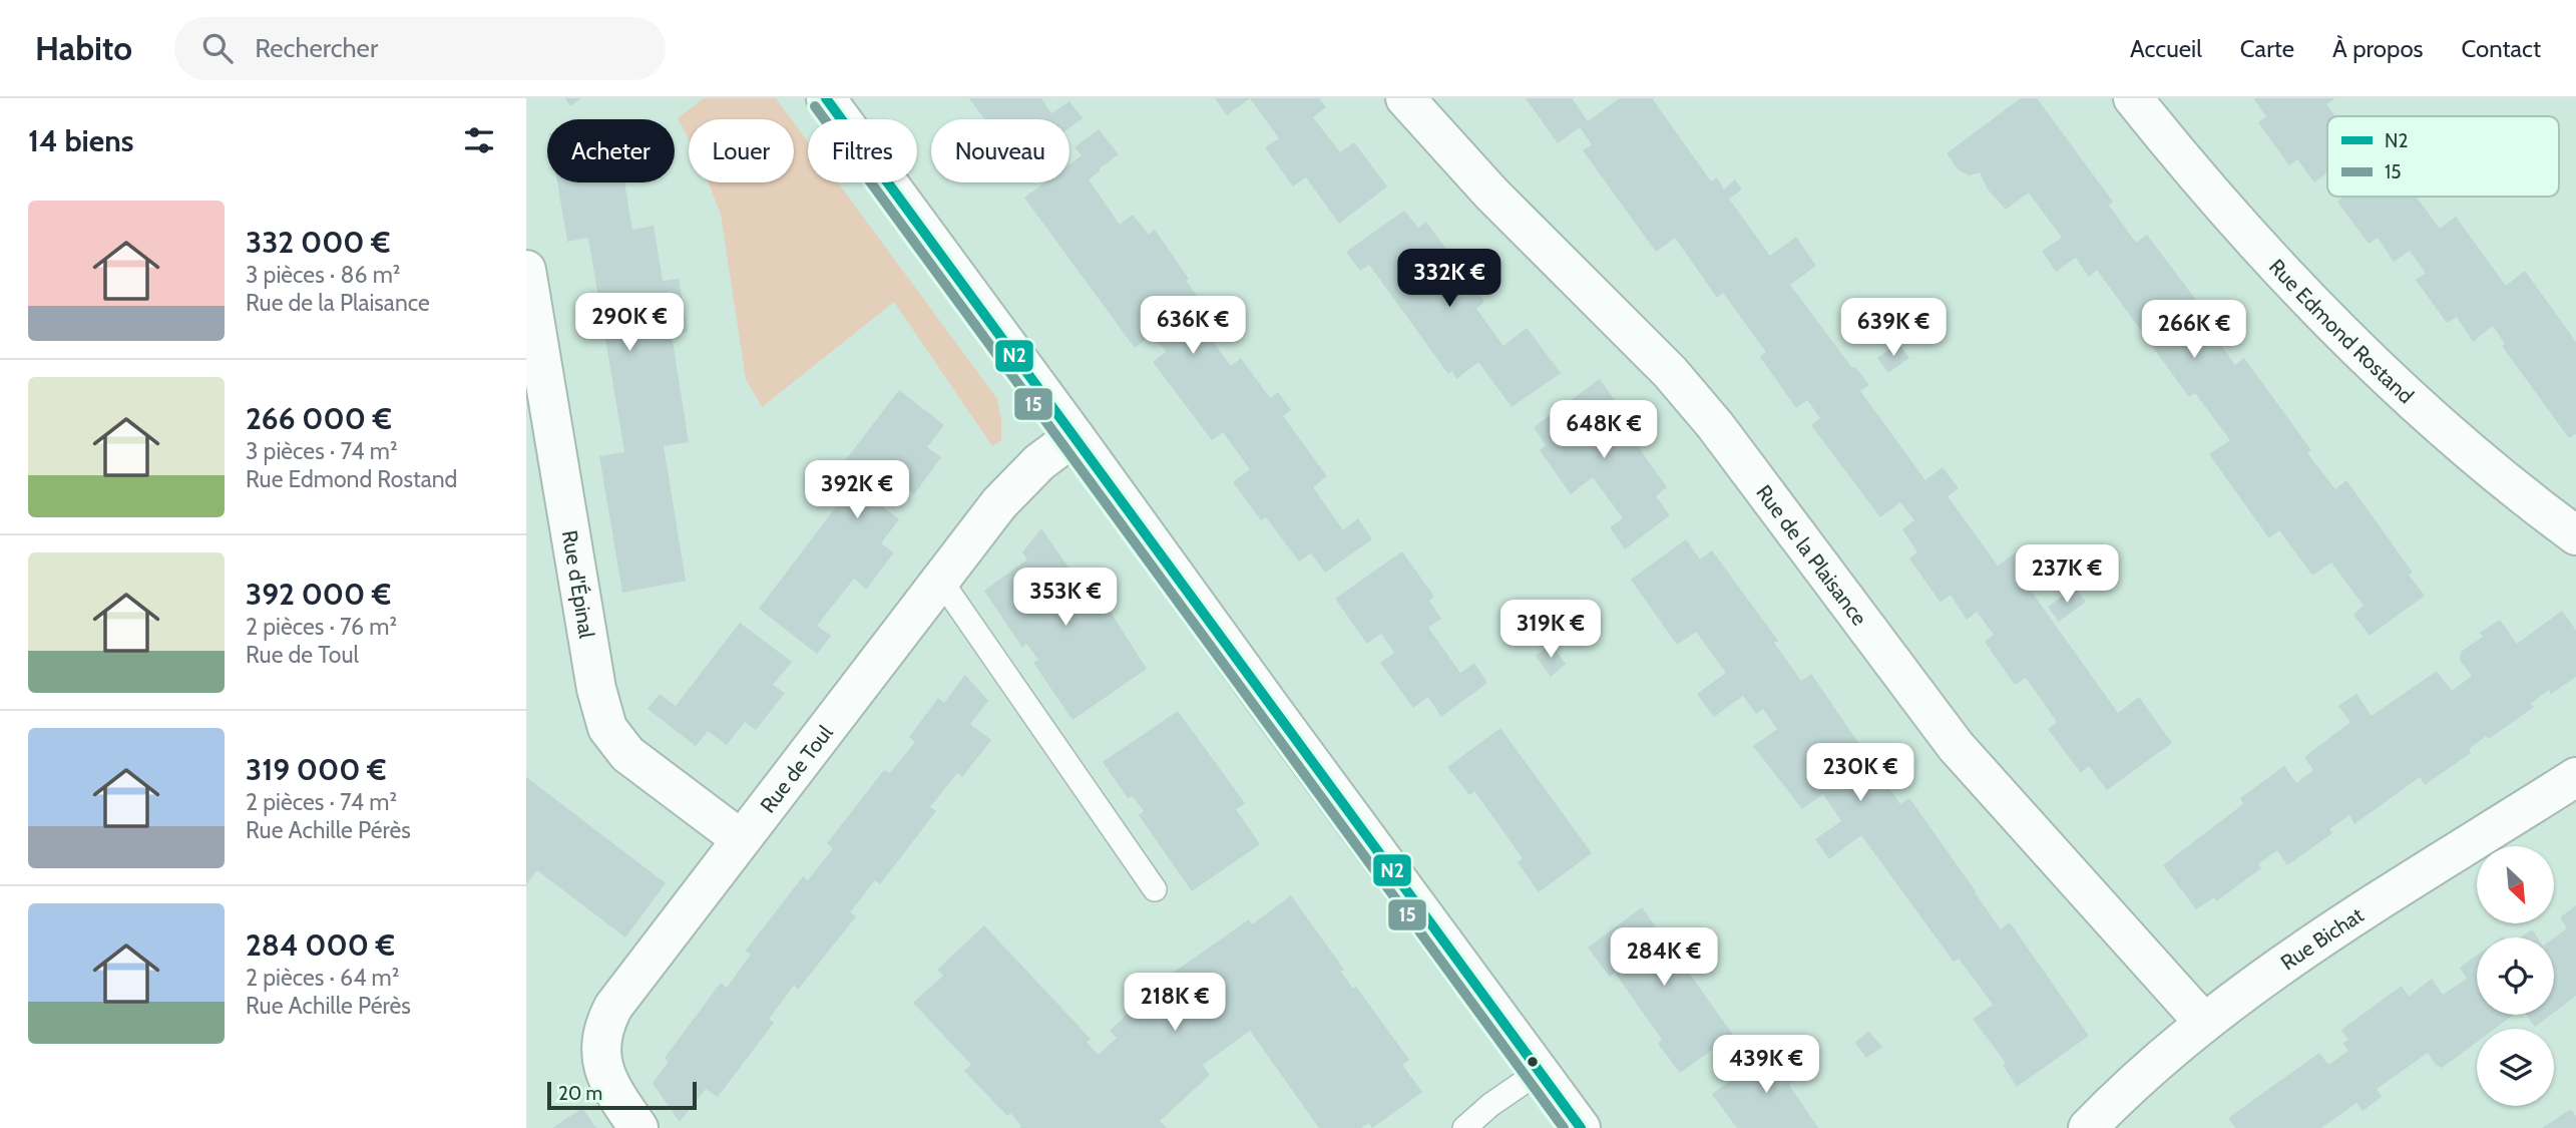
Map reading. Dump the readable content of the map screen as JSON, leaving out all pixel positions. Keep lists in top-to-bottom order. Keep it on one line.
{"streets":{"street":["Rue Edmond Rostand","Rue de la Plaisance","Rue d'Épinal","Rue de Toul","Rue Bichat"]},"crossings":[["Rue de la Plaisance","Rue Bichat"],["Rue d'Épinal","Rue de Toul"]],"lines":["transit line N2","transit line 15"],"legend":["N2","15"],"scale_bar":"20 m","north":"bottom right","page":{"header":"Habito","search":"Rechercher","nav":["Accueil","Carte","À propos","Contact"],"heading":"14 biens","chip":["Acheter","Louer","Filtres","Nouveau"],"list":[{"name":"332 000 €","note":"3 pièces · 86 m² · Rue de la Plaisance"},{"name":"266 000 €","note":"3 pièces · 74 m² · Rue Edmond Rostand"},{"name":"392 000 €","note":"2 pièces · 76 m² · Rue de Toul"},{"name":"319 000 €","note":"2 pièces · 74 m² · Rue Achille Pérès"},{"name":"284 000 €","note":"2 pièces · 64 m² · Rue Achille Pérès"}],"price":["332K €","290K €","636K €","639K €","266K €","648K €","392K €","237K €","353K €","319K €","230K €","284K €","218K €","439K €"],"scale":"20 m"}}
